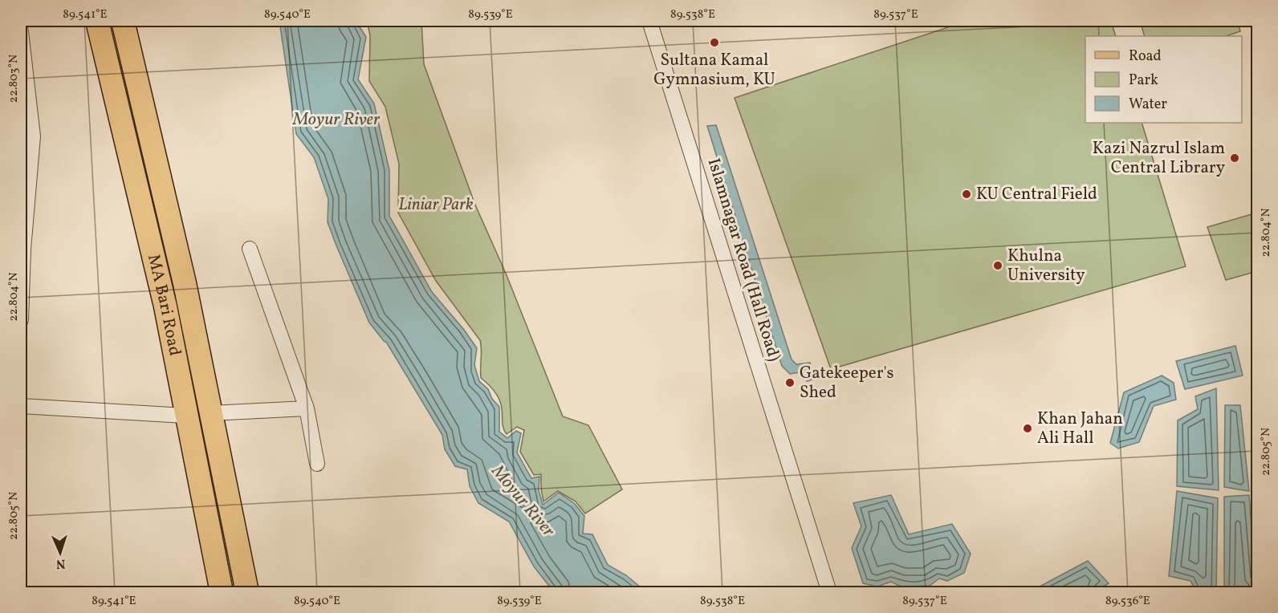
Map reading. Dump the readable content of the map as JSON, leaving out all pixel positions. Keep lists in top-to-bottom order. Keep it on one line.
{"streets":{"main road":["MA Bari Road"],"street":["Islamnagar Road (Hall Road)"]},"water":["Moyur River"],"parks":["Liniar Park"],"places":["Sultana Kamal Gymnasium, KU","Kazi Nazrul Islam Central Library","KU Central Field","Khulna University","Gatekeeper's Shed","Khan Jahan Ali Hall"],"legend":["Road","Park","Water"],"north":"bottom","coordinates":["89.541°E","89.540°E","89.539°E","89.538°E","89.537°E","22.803°N","22.804°N","22.805°N","89.536°E"]}
